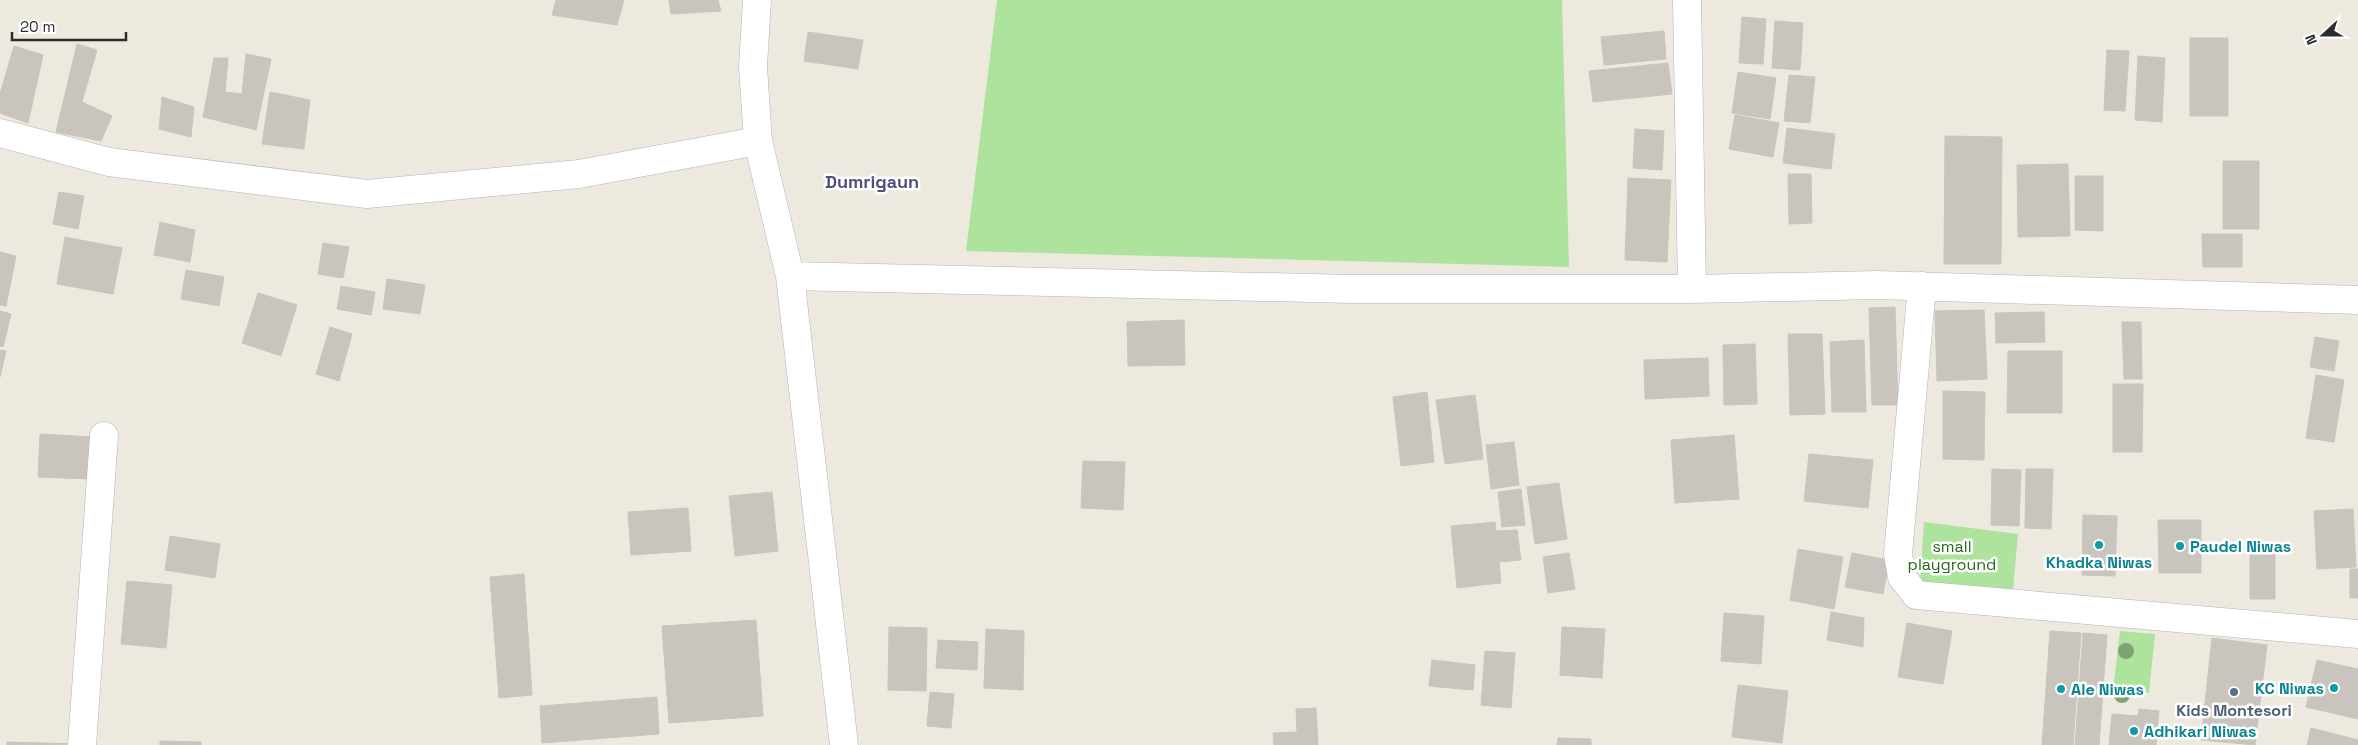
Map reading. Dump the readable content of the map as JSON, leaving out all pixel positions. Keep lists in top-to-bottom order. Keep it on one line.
{"districts":["Dumrigaun"],"parks":["small playground"],"places":["Khadka Niwas","Paudel Niwas","KC Niwas","Ale Niwas","Kids Montesori","Adhikari Niwas"],"scale_bar":"20 m","north":"left"}
